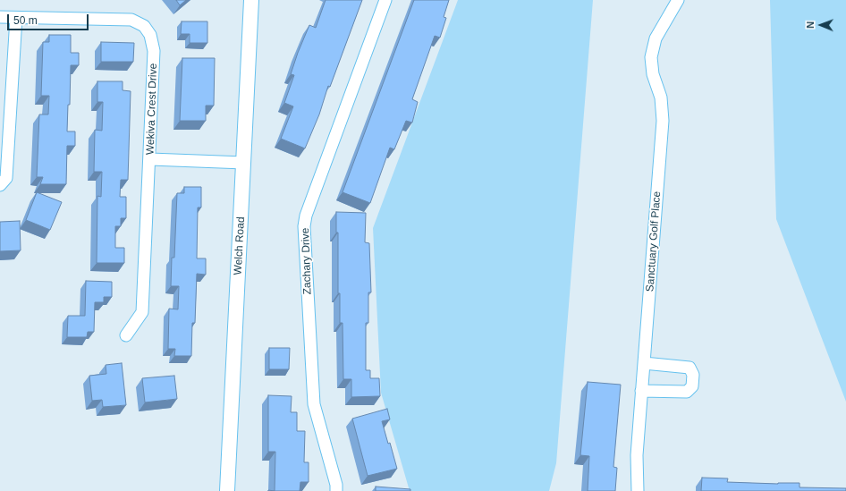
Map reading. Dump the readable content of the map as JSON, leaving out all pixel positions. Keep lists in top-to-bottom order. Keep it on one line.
{"streets":{"street":["Wekiva Crest Drive","Sanctuary Golf Place","Welch Road","Zachary Drive"]},"scale_bar":"50 m","north":"left"}
